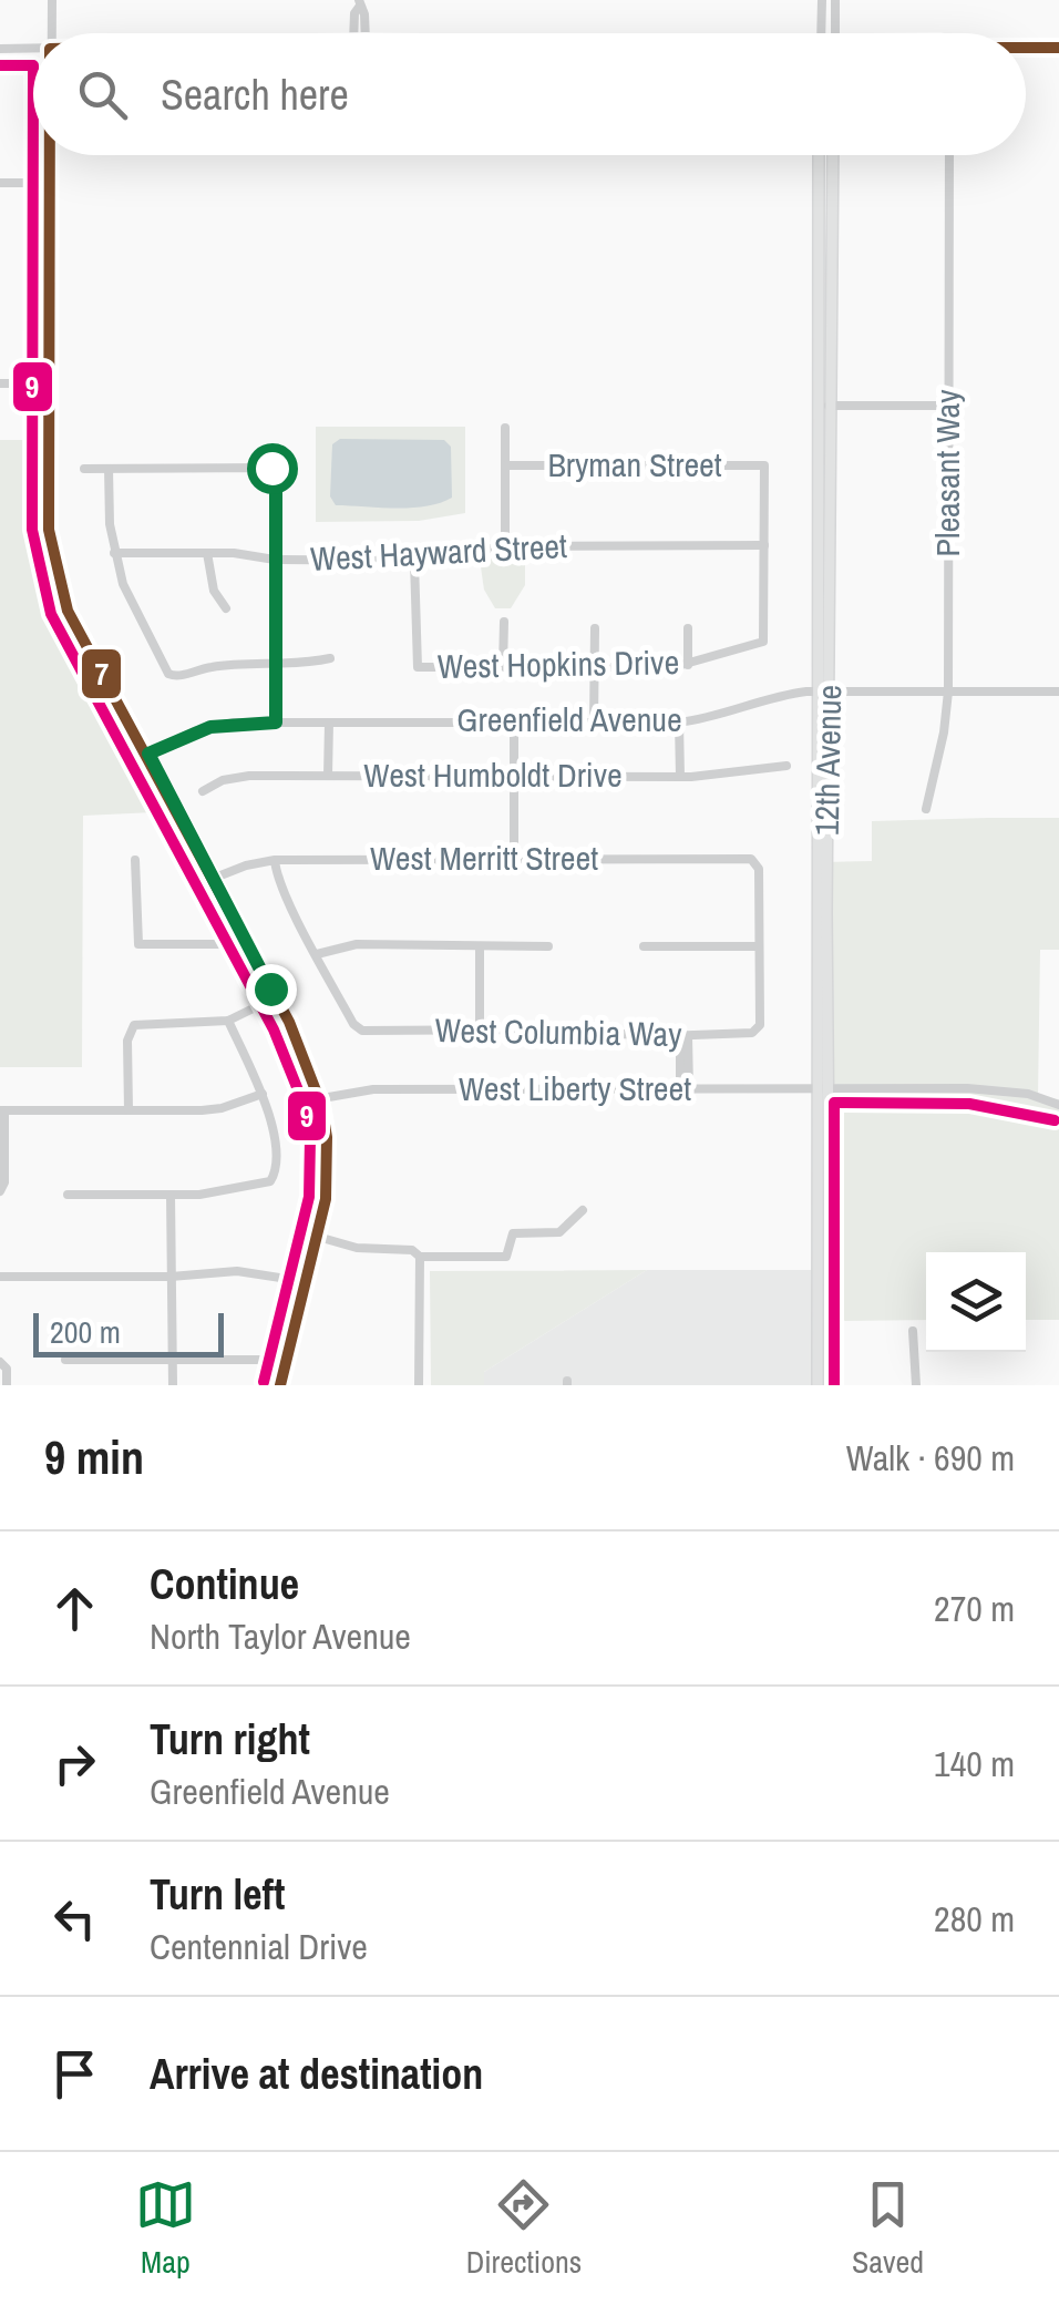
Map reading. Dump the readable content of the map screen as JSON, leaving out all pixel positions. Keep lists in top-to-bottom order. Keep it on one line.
{"streets":{"main road":["12th Avenue"],"street":["Bryman Street","Pleasant Way","West Hayward Street","West Hopkins Drive","Greenfield Avenue","West Humboldt Drive","West Merritt Street","West Columbia Way","West Liberty Street"]},"crossings":[["Bryman Street","West Hayward Street"],["Bryman Street","West Hopkins Drive"],["Pleasant Way","Greenfield Avenue"],["West Hayward Street","West Hopkins Drive"],["Greenfield Avenue","12th Avenue"],["12th Avenue","West Liberty Street"],["West Merritt Street","West Columbia Way"]],"lines":["transit line 7","transit line 9"],"scale_bar":"200 m","page":{"search":"Search here","scale":"200 m","heading":["9 min","Walk · 690 m"],"list":[["Continue","North Taylor Avenue","270 m"],["Turn right","Greenfield Avenue","140 m"],["Turn left","Centennial Drive","280 m"],"Arrive at destination"],"nav":["Map","Directions","Saved"]}}
